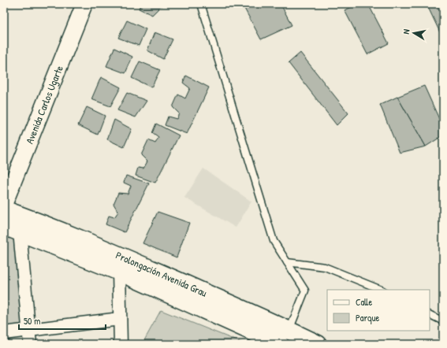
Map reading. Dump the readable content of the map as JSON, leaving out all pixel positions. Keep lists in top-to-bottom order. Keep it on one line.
{"streets":{"highway":["Prolongación Avenida Grau"],"street":["Avenida Carlos Ugarte"]},"legend":["Calle","Parque"],"scale_bar":"50 m","north":"left"}
